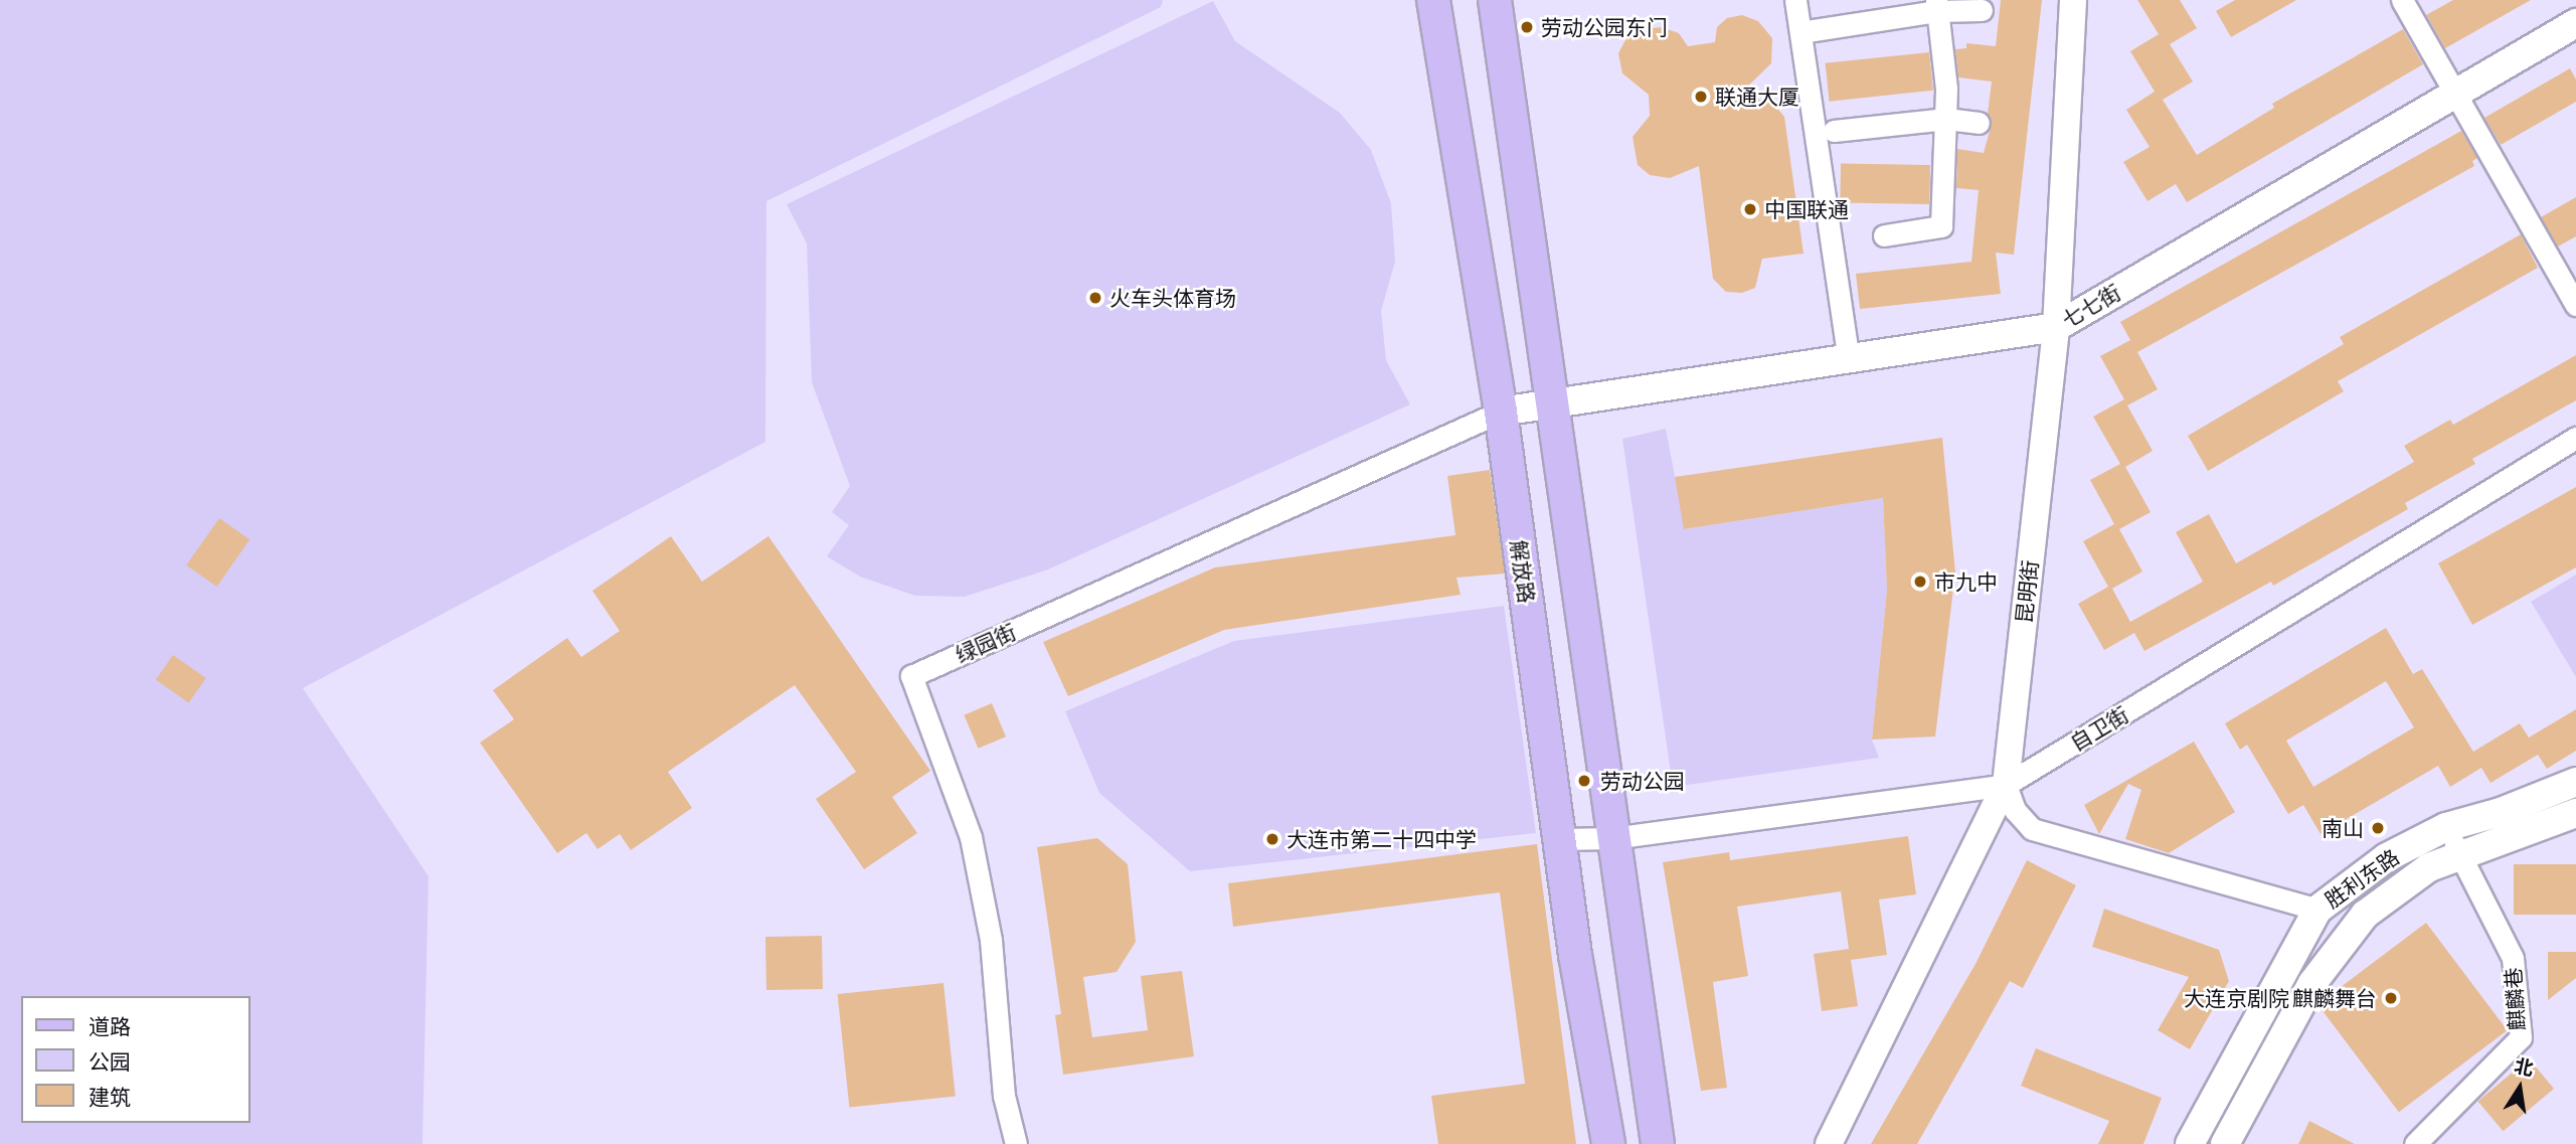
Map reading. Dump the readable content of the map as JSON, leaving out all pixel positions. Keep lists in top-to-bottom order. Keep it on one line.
{"streets":{"main road":["七七街","解放路","胜利东路"],"street":["昆明街","绿园街","自卫街","麒麟巷"]},"crossings":[["七七街","解放路"],["七七街","昆明街"],["七七街","绿园街"],["解放路","绿园街"],["解放路","自卫街"],["昆明街","自卫街"],["胜利东路","麒麟巷"]],"places":["劳动公园东门","联通大厦","中国联通","火车头体育场","市九中","劳动公园","南山","大连市第二十四中学","大连京剧院 麒麟舞台"],"legend":["道路","公园","建筑"],"north":"top"}
